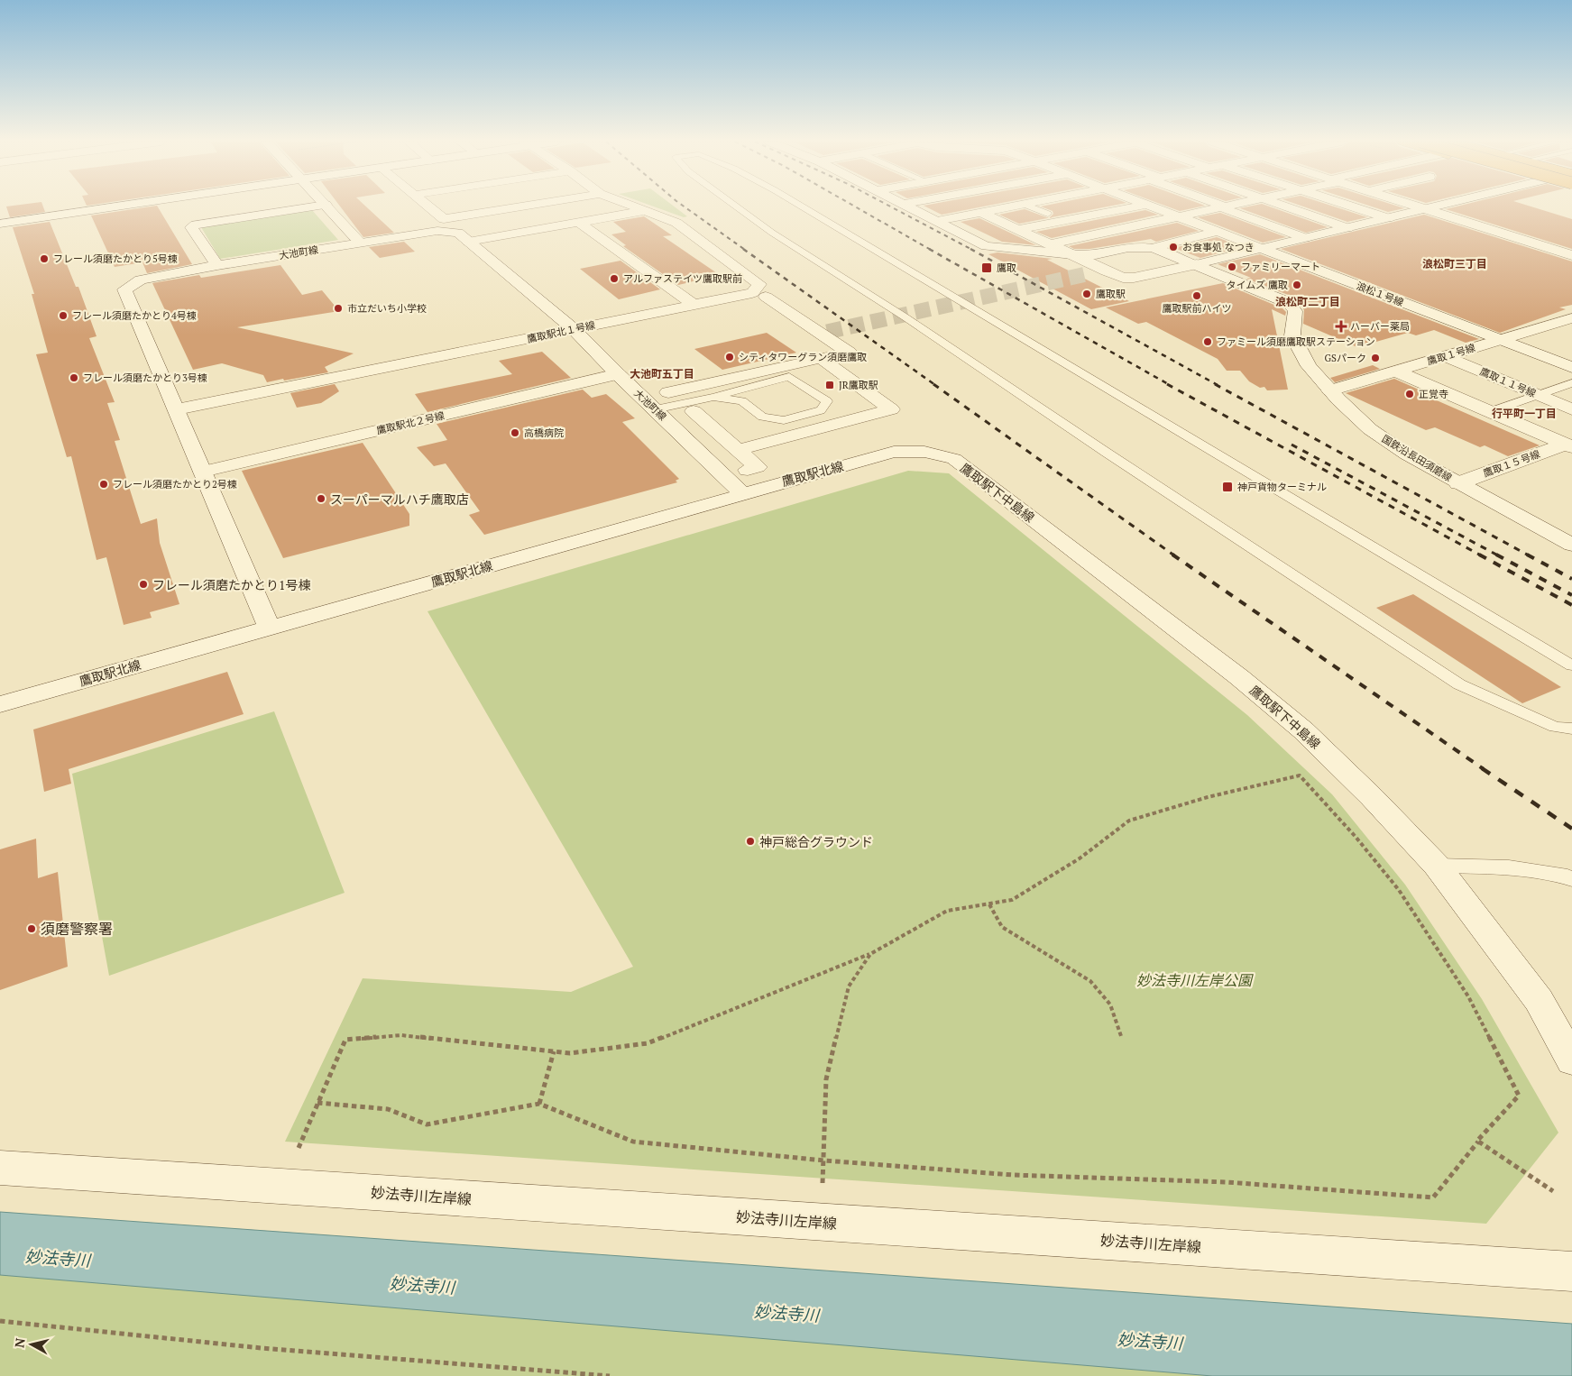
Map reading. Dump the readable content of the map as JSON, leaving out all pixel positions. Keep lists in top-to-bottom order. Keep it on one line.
{"streets":{"street":["大池町線","浪松１号線","鷹取駅北１号線","鷹取１号線","鷹取１１号線","鷹取駅北２号線","国鉄沿長田須磨線","鷹取１５号線","鷹取駅北線","鷹取駅下中島線","妙法寺川左岸線"]},"crossings":[["大池町線","鷹取駅北１号線"],["大池町線","鷹取駅北２号線"],["大池町線","鷹取駅北線"],["浪松１号線","鷹取１号線"],["鷹取１号線","鷹取１１号線"],["鷹取１号線","国鉄沿長田須磨線"],["国鉄沿長田須磨線","鷹取１５号線"],["鷹取駅北線","鷹取駅下中島線"]],"districts":["浪松町三丁目","浪松町二丁目","大池町五丁目","行平町一丁目"],"water":["妙法寺川"],"parks":["妙法寺川左岸公園"],"places":{"other":["お食事処 なつき","フレール須磨たかとり5号棟","ファミリーマート","アルファステイツ鷹取駅前","タイムズ 鷹取","鷹取駅","鷹取駅前ハイツ","市立だいち小学校","フレール須磨たかとり4号棟","ファミール須磨鷹取駅ステーション","シティタワーグラン須磨鷹取","GSパーク","フレール須磨たかとり3号棟","正覚寺","高橋病院","フレール須磨たかとり2号棟","スーパーマルハチ鷹取店","フレール須磨たかとり1号棟","神戸総合グラウンド","須磨警察署"],"transit":["鷹取","JR鷹取駅","神戸貨物ターミナル"],"health":["ハーバー薬局"]},"north":"left"}
